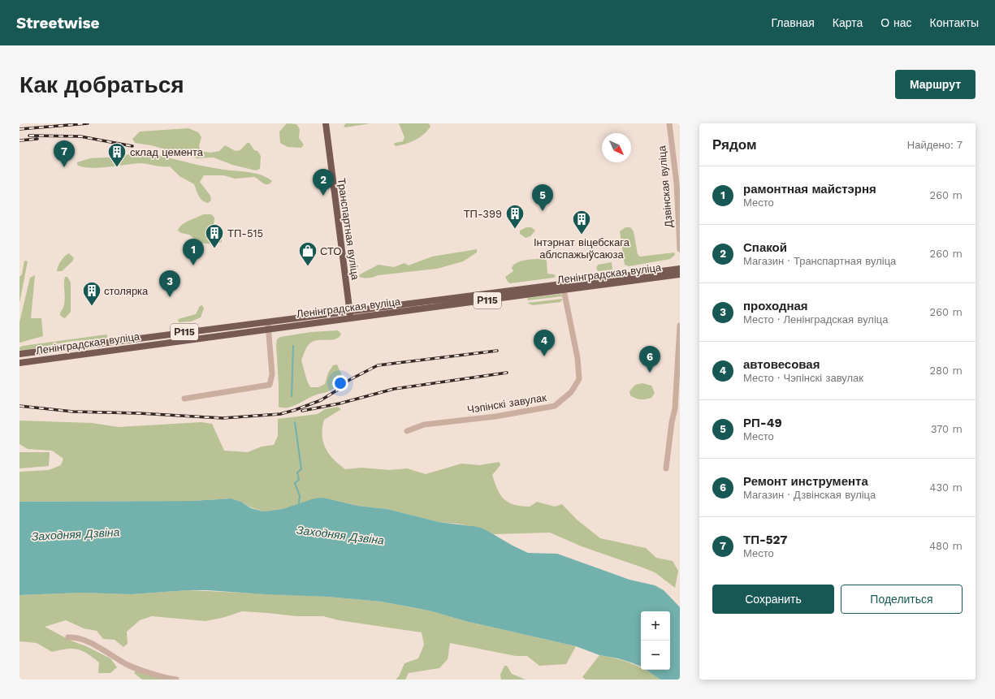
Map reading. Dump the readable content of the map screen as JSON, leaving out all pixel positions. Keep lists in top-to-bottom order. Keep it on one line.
{"streets":{"main road":["Транспартная вуліца","Ленінградская вуліца","Р115"],"street":["Дзвінская вуліца","Чэпінскі завулак"]},"crossings":[["Транспартная вуліца","Ленінградская вуліца"],["Ленінградская вуліца","Чэпінскі завулак"]],"water":["Заходняя Дзвіна"],"places":{"building":["склад цемента","ТП-399","Інтэрнат віцебскага аблспажыўсаюза","ТП-515","столярка"],"shop":["СТО"]},"north":"bottom right","page":{"header":"Streetwise","nav":["Главная","Карта","О нас","Контакты"],"buttons":["Маршрут",["Сохранить","Поделиться"]],"title":"Как добраться","heading":["Рядом","Найдено: 7"],"pins":["7","2","5","1","3","4","6"],"list":[{"mark":"1","name":"рамонтная майстэрня","note":"Место","value":"260 m"},{"mark":"2","name":"Спакой","note":"Магазин · Транспартная вуліца","value":"260 m"},{"mark":"3","name":"проходная","note":"Место · Ленінградская вуліца","value":"260 m"},{"mark":"4","name":"автовесовая","note":"Место · Чэпінскі завулак","value":"280 m"},{"mark":"5","name":"РП-49","note":"Место","value":"370 m"},{"mark":"6","name":"Ремонт инструмента","note":"Магазин · Дзвінская вуліца","value":"430 m"},{"mark":"7","name":"ТП-527","note":"Место","value":"480 m"}],"map_buttons":["+","−"]}}
